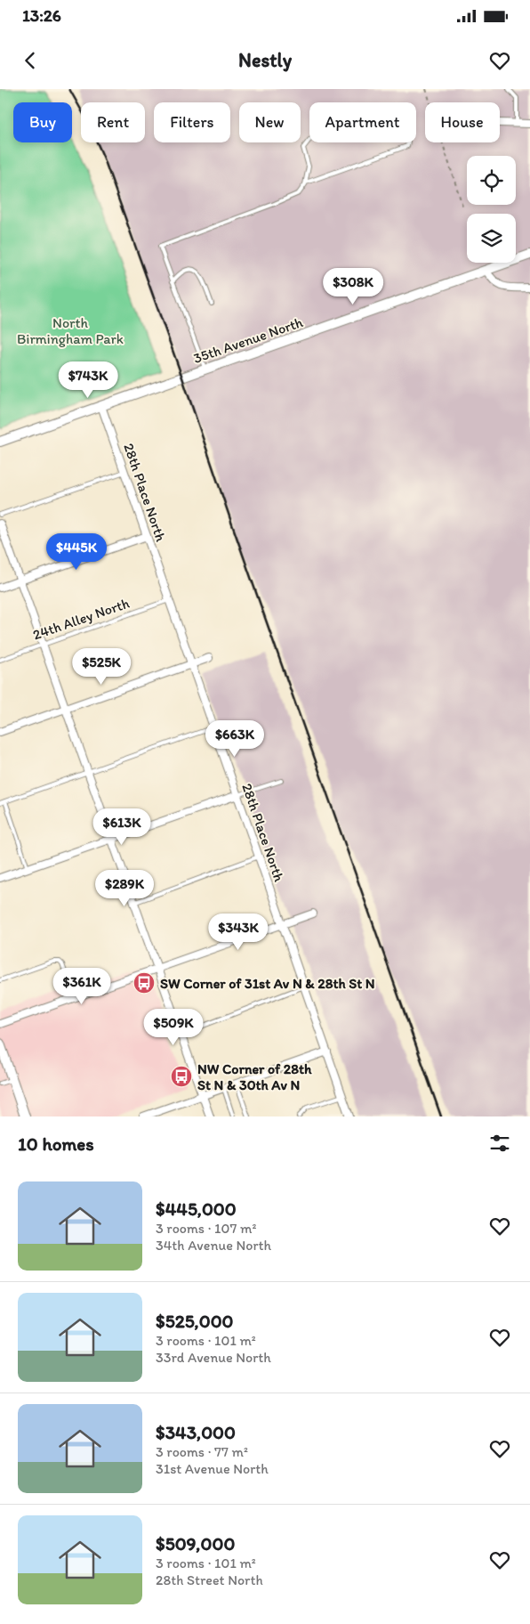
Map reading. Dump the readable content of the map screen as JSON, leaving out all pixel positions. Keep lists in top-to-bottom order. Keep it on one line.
{"streets":{"street":["35th Avenue North","28th Place North"],"lane":["24th Alley North"]},"crossings":[["35th Avenue North","28th Place North"],["28th Place North","24th Alley North"]],"parks":["North Birmingham Park"],"places":{"bus stop":["SW Corner of 31st Av N & 28th St N","NW Corner of 28th St N & 30th Av N"]},"page":{"status":"13:26","header":"Nestly","chip":["Buy","Rent","Filters","New","Apartment","House"],"price":["$308K","$743K","$445K","$525K","$663K","$613K","$289K","$343K","$361K","$509K"],"heading":"10 homes","list":[{"name":"$445,000","note":"3 rooms · 107 m² · 34th Avenue North"},{"name":"$525,000","note":"3 rooms · 101 m² · 33rd Avenue North"},{"name":"$343,000","note":"3 rooms · 77 m² · 31st Avenue North"},{"name":"$509,000","note":"3 rooms · 101 m² · 28th Street North"}]}}
